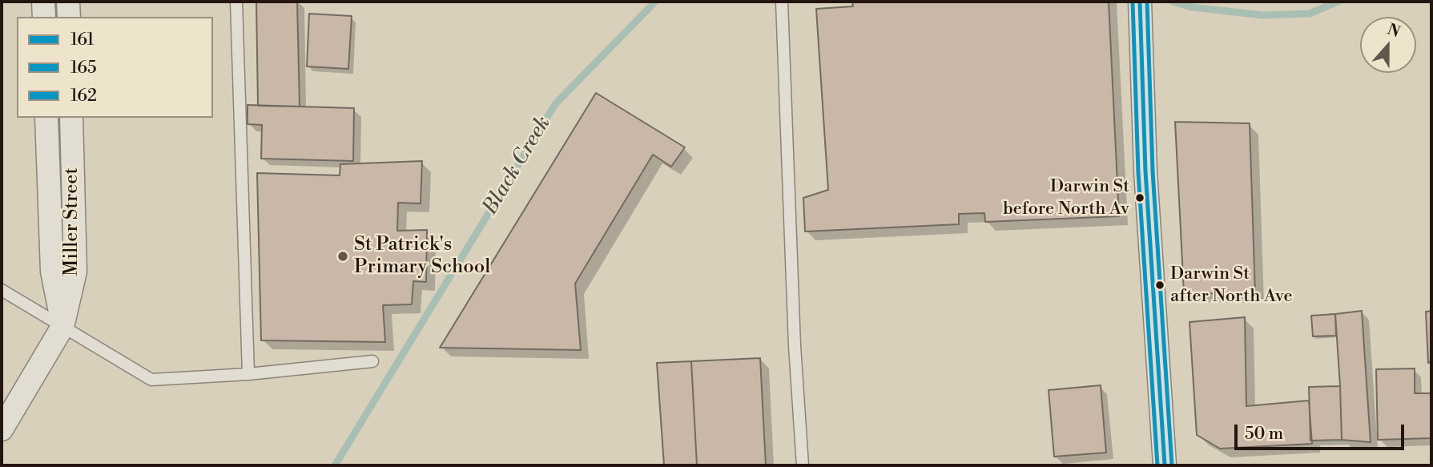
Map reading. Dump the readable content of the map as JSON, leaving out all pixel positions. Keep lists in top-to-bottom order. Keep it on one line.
{"streets":{"street":["Miller Street"]},"water":["Black Creek"],"places":["Darwin St before North Av","St Patrick's Primary School","Darwin St after North Ave"],"lines":["transit line 161","transit line 165","transit line 162"],"legend":["161","165","162"],"scale_bar":"50 m","north":"top"}
